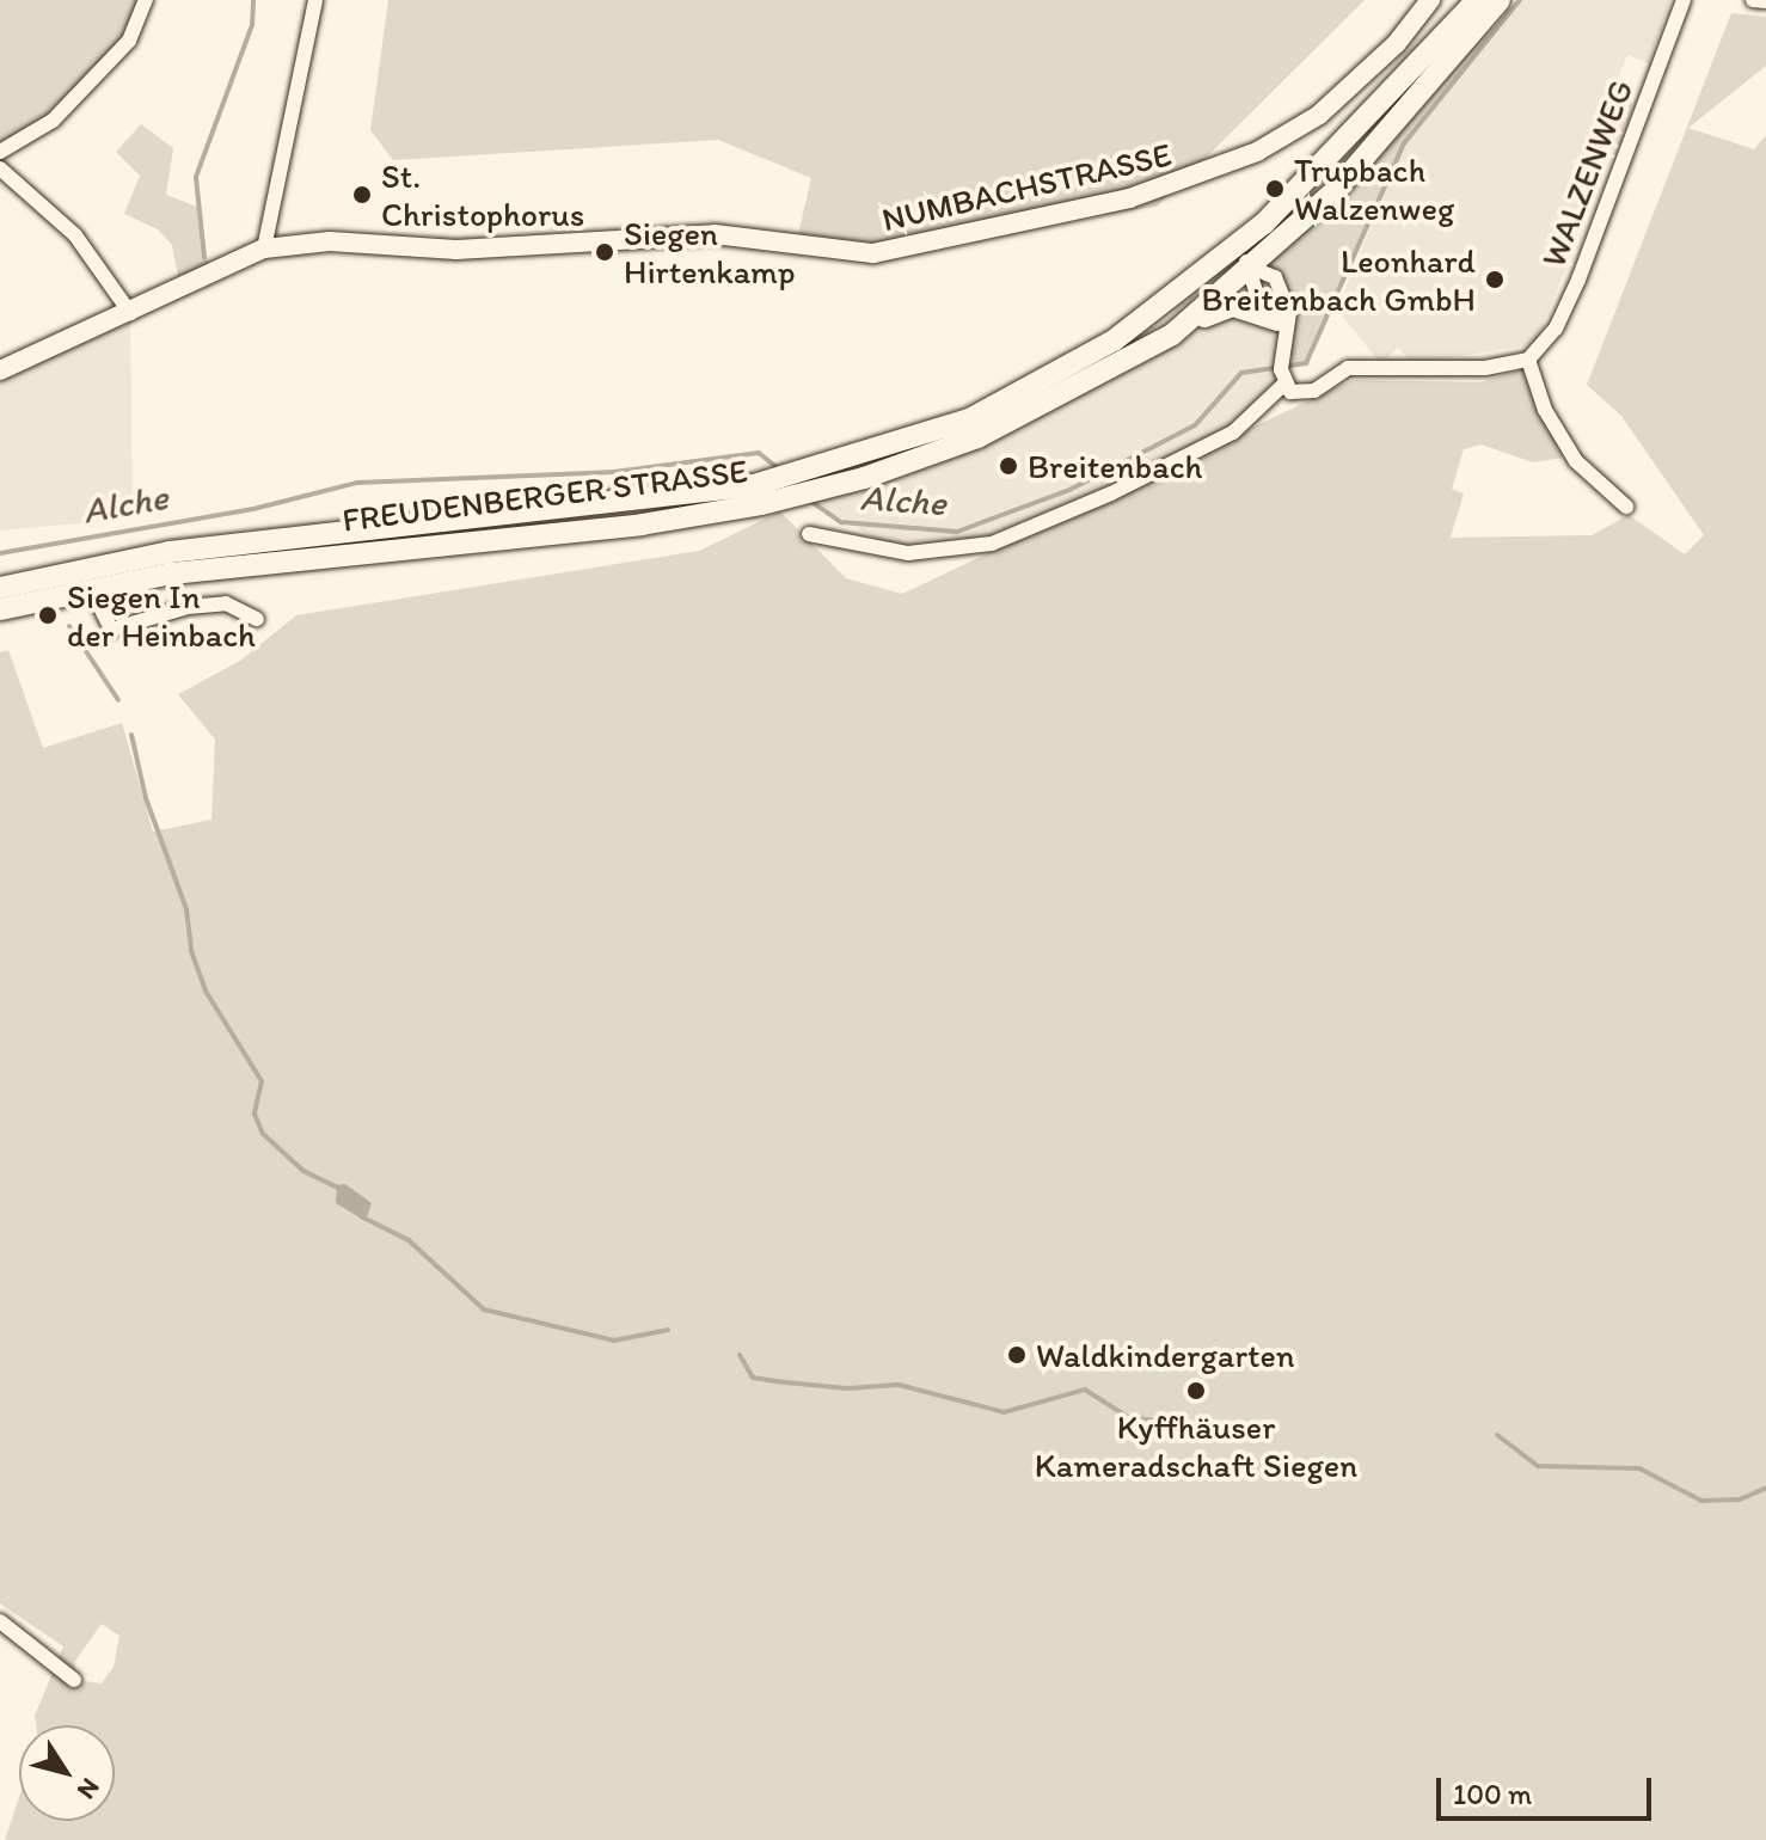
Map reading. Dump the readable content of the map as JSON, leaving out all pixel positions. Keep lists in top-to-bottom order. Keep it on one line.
{"streets":{"main road":["FREUDENBERGER STRASSE"],"street":["WALZENWEG","NUMBACHSTRASSE"]},"water":["Alche"],"places":["Trupbach Walzenweg","St. Christophorus","Siegen Hirtenkamp","Leonhard Breitenbach GmbH","Breitenbach","Siegen In der Heinbach","Waldkindergarten","Kyffhäuser Kameradschaft Siegen"],"scale_bar":"100 m","north":"bottom right"}
